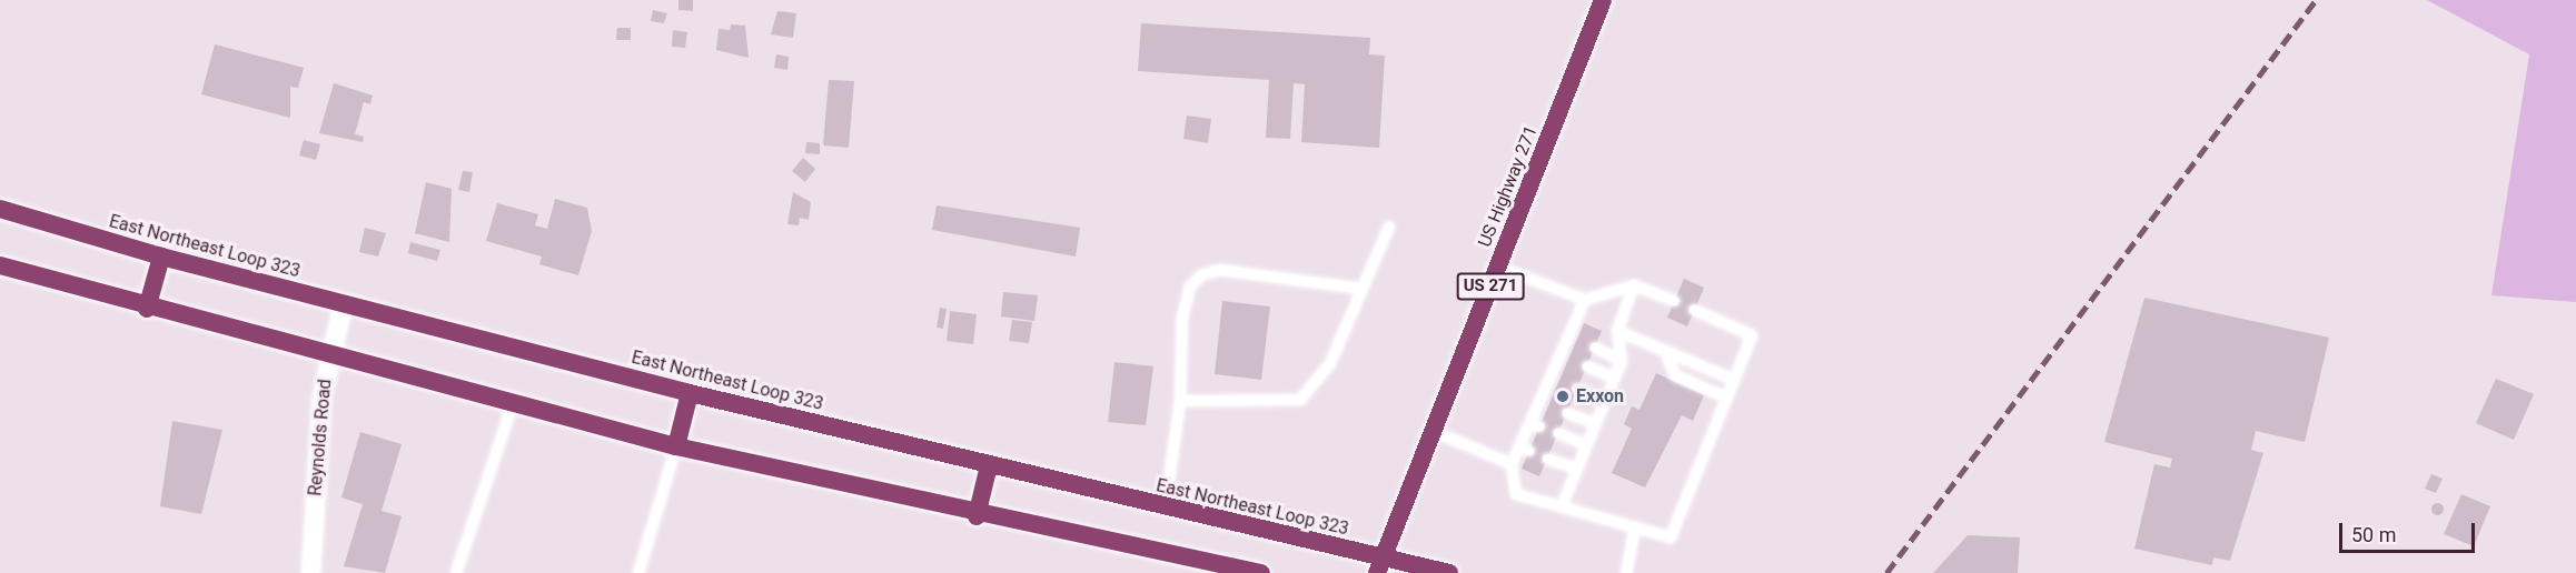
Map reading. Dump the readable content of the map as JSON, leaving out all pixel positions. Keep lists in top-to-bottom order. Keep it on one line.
{"streets":{"highway":["US Highway 271","East Northeast Loop 323","US 271"],"street":["Reynolds Road"]},"crossings":[["US Highway 271","East Northeast Loop 323"],["East Northeast Loop 323","Reynolds Road"]],"places":["Exxon"],"scale_bar":"50 m"}
